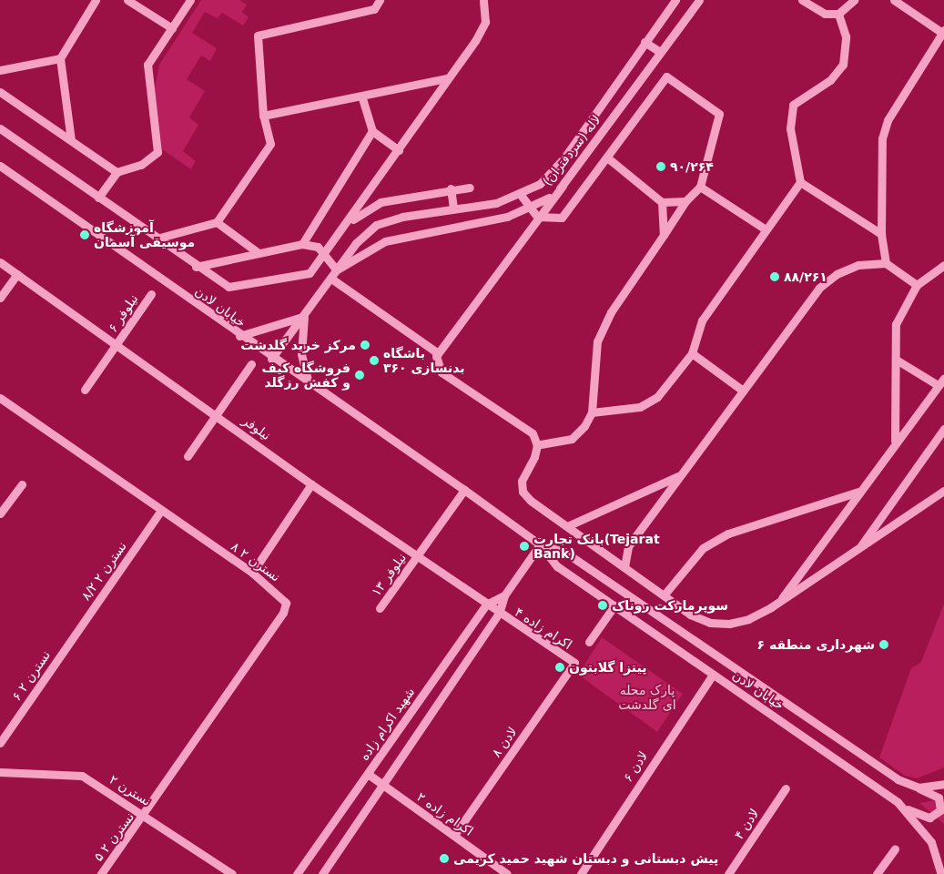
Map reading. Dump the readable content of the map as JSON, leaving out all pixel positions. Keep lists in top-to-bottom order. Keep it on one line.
{"streets":{"street":["لاله (سردفتران)","خیابان لادن","۶ نیلوفر","نیلوفر","۸ نسترن ۲","۸/۲ نسترن ۲","۱۳ نیلوفر","۴ اکرام زاده","۶ نسترن ۲","شهید اکرام زاده","۸ لادن","۶ لادن","نسترن ۲","۲ اکرام زاده","۴ لادن","۵ نسترن ۲"]},"crossings":[["لاله (سردفتران)","خیابان لادن"],["خیابان لادن","۱۳ نیلوفر"],["خیابان لادن","شهید اکرام زاده"],["خیابان لادن","۶ لادن"],["۶ نیلوفر","نیلوفر"],["نیلوفر","۱۳ نیلوفر"],["نیلوفر","۴ اکرام زاده"],["نیلوفر","شهید اکرام زاده"],["۸ نسترن ۲","۸/۲ نسترن ۲"],["۸ نسترن ۲","نسترن ۲"],["۸ نسترن ۲","۵ نسترن ۲"],["۸/۲ نسترن ۲","۶ نسترن ۲"],["۴ اکرام زاده","شهید اکرام زاده"],["۴ اکرام زاده","۸ لادن"],["شهید اکرام زاده","۲ اکرام زاده"],["۸ لادن","۲ اکرام زاده"],["نسترن ۲","۵ نسترن ۲"]],"parks":["پارک محله ای گلدشت"],"places":["۹۰/۲۶۴","آموزشگاه موسیقی آسمان","۸۸/۲۶۱","مرکز خرید گلدشت","باشگاه بدنسازی ۳۶۰","فروشگاه کیف و کفش رزگلد","بانک تجارت(Tejarat Bank)","سوپرمارکت روناک","شهرداری منطقه ۶","پیتزا گلابتون","پیش دبستانی و دبستان شهید حمید کریمی"]}
